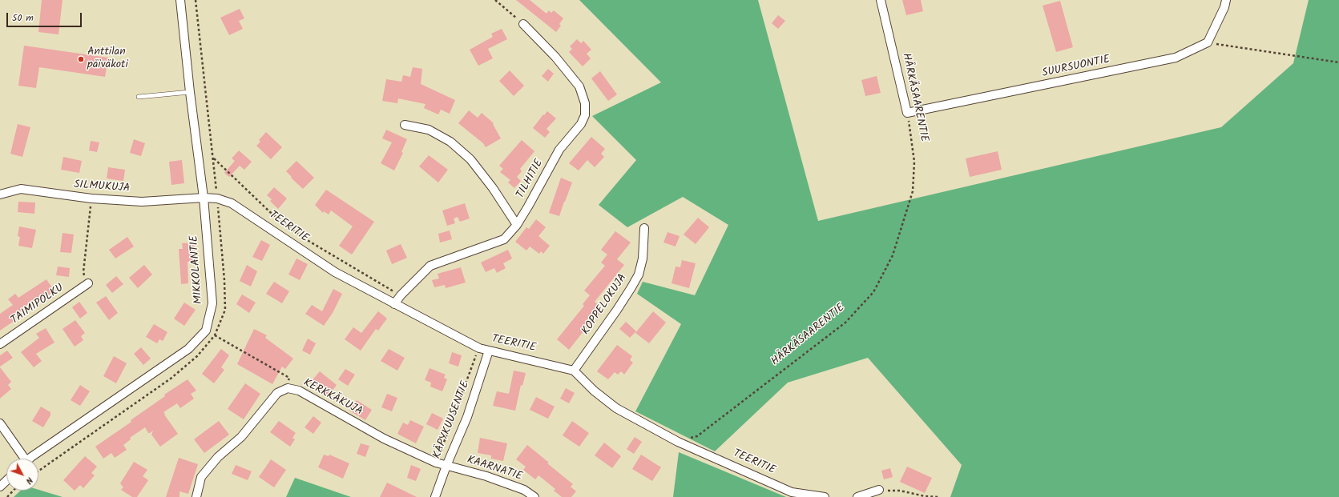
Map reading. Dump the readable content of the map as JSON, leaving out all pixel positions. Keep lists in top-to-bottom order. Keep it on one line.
{"streets":{"street":["SUURSUONTIE","HÄRKÄSAARENTIE","TILHITIE","SILMUKUJA","TEERITIE","MIKKOLANTIE","TAIMIPOLKU","KOPPELOKUJA","KERKKÄKUJA","KÄPYKUUSENTIE","KAARNATIE"]},"crossings":[["SUURSUONTIE","HÄRKÄSAARENTIE"],["HÄRKÄSAARENTIE","TEERITIE"],["TILHITIE","TEERITIE"],["SILMUKUJA","TEERITIE"],["SILMUKUJA","MIKKOLANTIE"],["TEERITIE","MIKKOLANTIE"],["TEERITIE","KOPPELOKUJA"],["TEERITIE","KÄPYKUUSENTIE"],["KERKKÄKUJA","KÄPYKUUSENTIE"],["KERKKÄKUJA","KAARNATIE"],["KÄPYKUUSENTIE","KAARNATIE"]],"places":["Anttilan päiväkoti"],"scale_bar":"50 m","north":"bottom right"}
